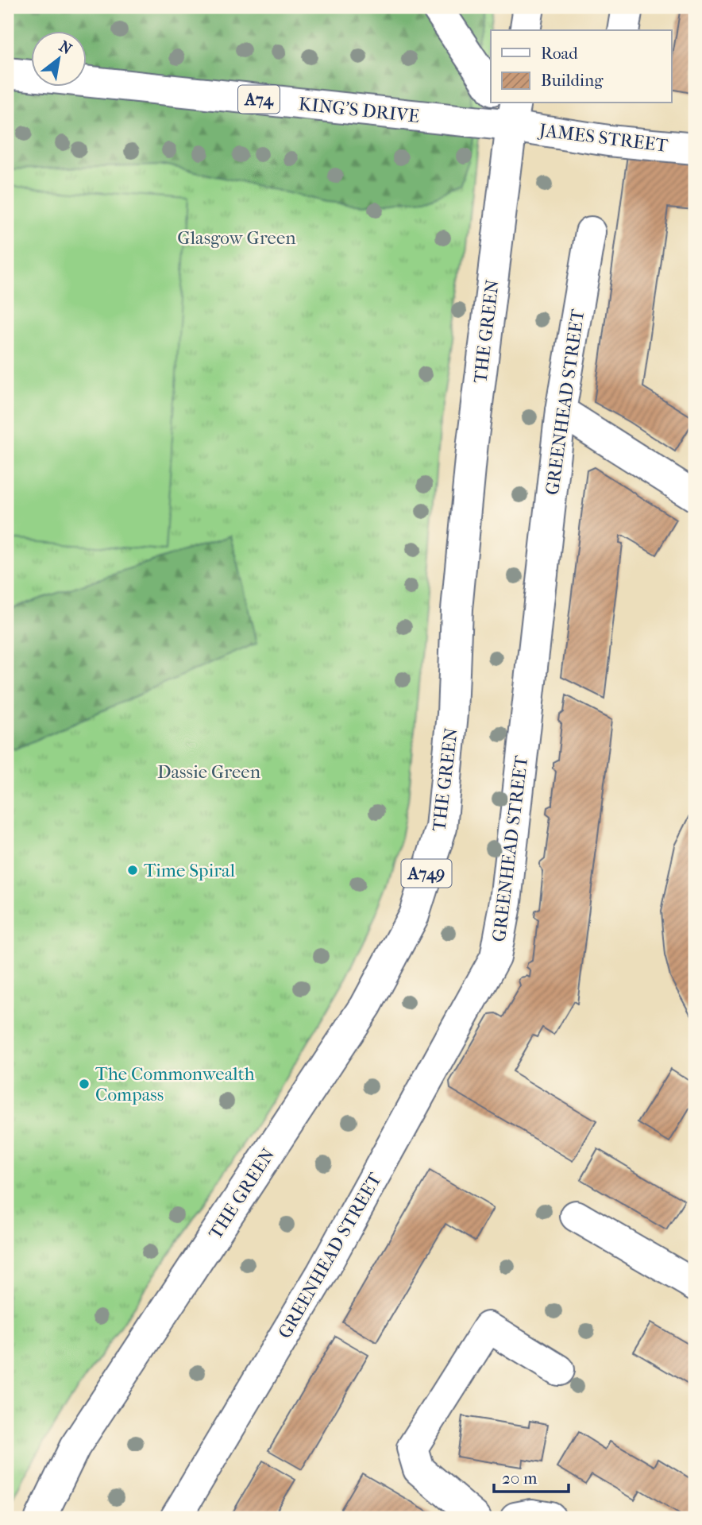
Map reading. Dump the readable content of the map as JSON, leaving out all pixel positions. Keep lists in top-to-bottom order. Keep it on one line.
{"streets":{"main road":["A74","KING'S DRIVE","JAMES STREET","THE GREEN","GREENHEAD STREET","A749"]},"crossings":[["KING'S DRIVE","JAMES STREET"],["KING'S DRIVE","THE GREEN"],["JAMES STREET","THE GREEN"]],"parks":["Glasgow Green","Dassie Green"],"places":["Time Spiral","The Commonwealth Compass"],"legend":["Road","Building"],"scale_bar":"20 m","north":"top right"}
